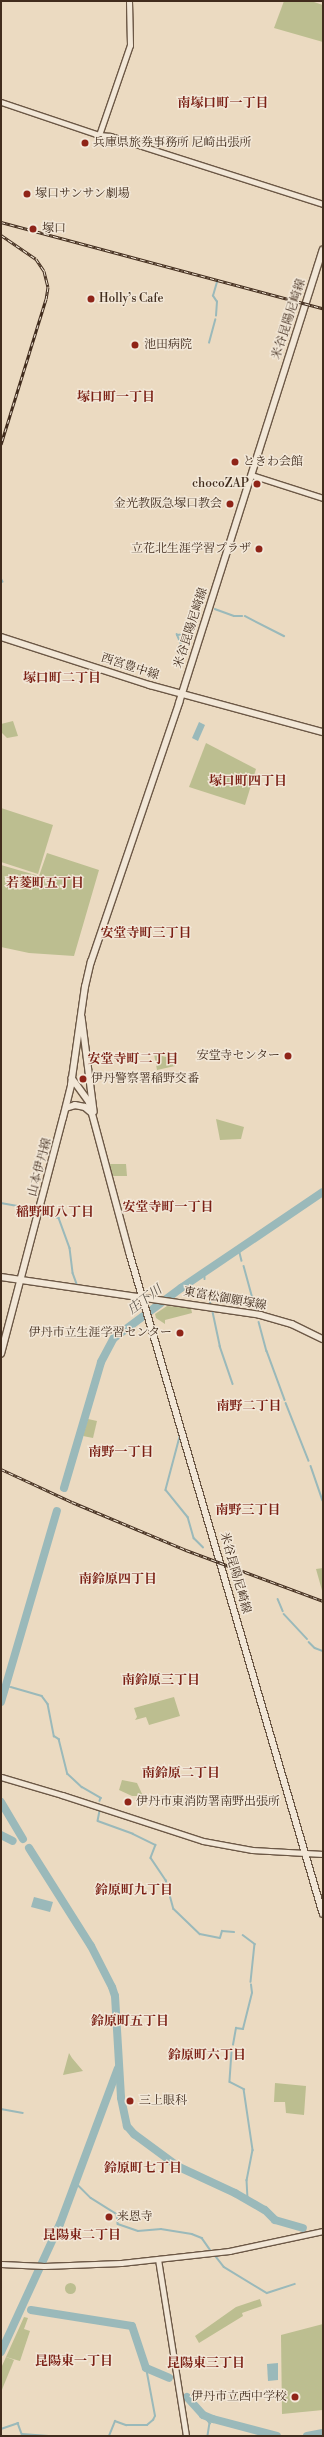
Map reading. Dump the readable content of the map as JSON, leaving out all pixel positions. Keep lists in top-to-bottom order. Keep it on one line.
{"streets":{"main road":["米谷昆陽尼崎線","西宮豊中線","山本伊丹線","東富松御願塚線"]},"crossings":[["米谷昆陽尼崎線","西宮豊中線"],["米谷昆陽尼崎線","山本伊丹線"],["米谷昆陽尼崎線","東富松御願塚線"],["山本伊丹線","東富松御願塚線"]],"districts":["南塚口町一丁目","塚口町一丁目","塚口町二丁目","塚口町四丁目","若菱町五丁目","安堂寺町三丁目","安堂寺町二丁目","安堂寺町一丁目","稲野町八丁目","南野二丁目","南野一丁目","南野三丁目","南鈴原四丁目","南鈴原三丁目","南鈴原二丁目","鈴原町九丁目","鈴原町五丁目","鈴原町六丁目","鈴原町七丁目","昆陽東二丁目","昆陽東一丁目","昆陽東三丁目"],"water":["庄下川"],"places":["兵庫県旅券事務所 尼崎出張所","塚口サンサン劇場","塚口","Holly’s Cafe","池田病院","ときわ会館","chocoZAP","金光教阪急塚口教会","立花北生涯学習プラザ","安堂寺センター","伊丹警察署稲野交番","伊丹市立生涯学習センター","伊丹市東消防署南野出張所","三上眼科","来恩寺","伊丹市立西中学校"]}
